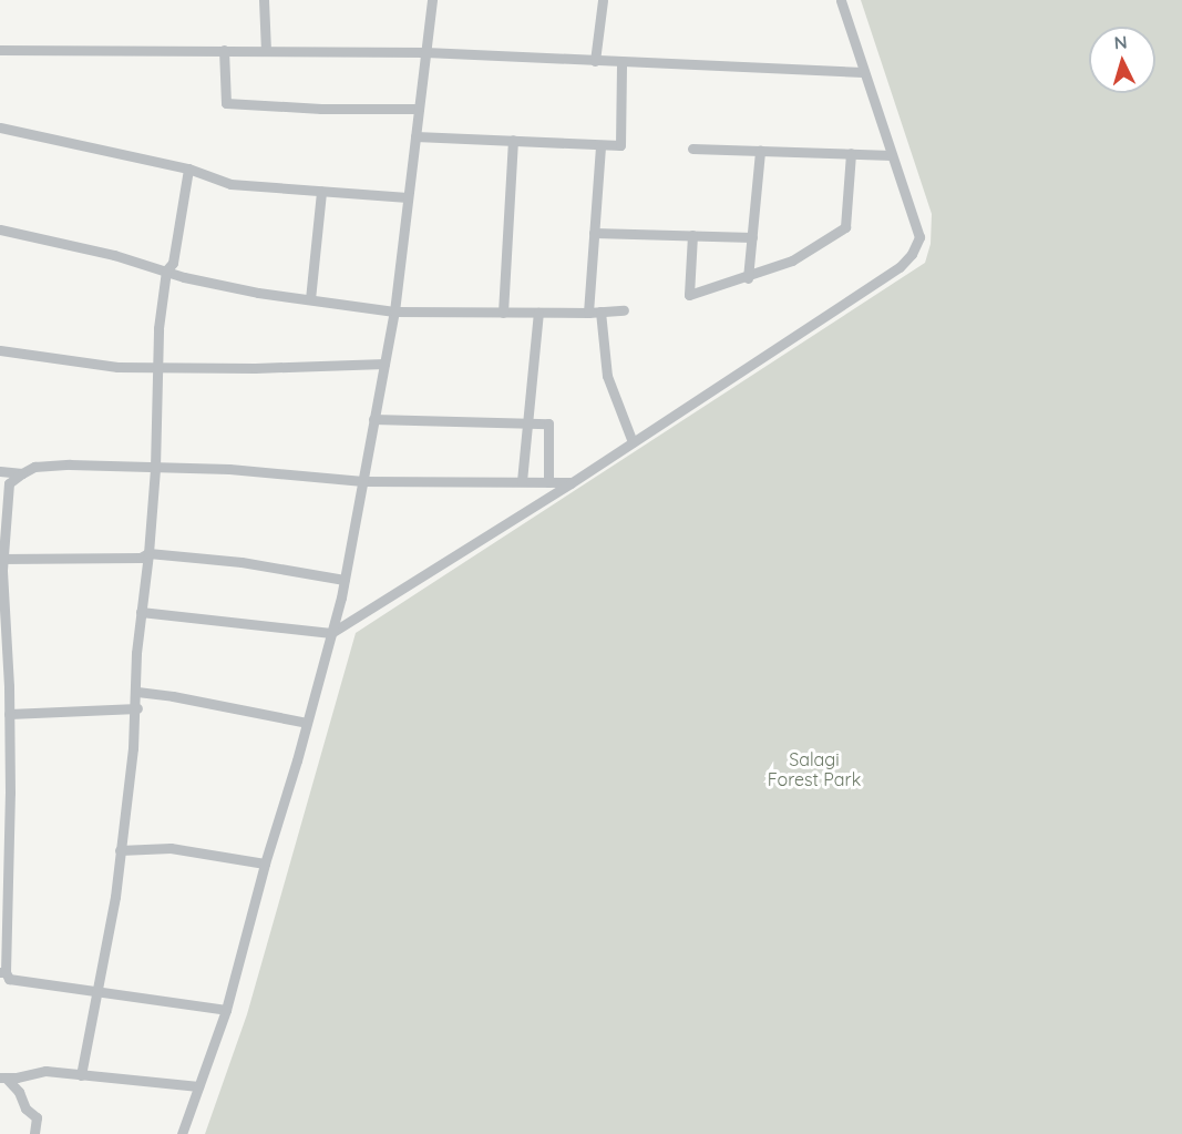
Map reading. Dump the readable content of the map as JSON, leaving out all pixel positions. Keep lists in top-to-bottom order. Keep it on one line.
{"parks":["Salagi Forest Park"],"north":"top"}
